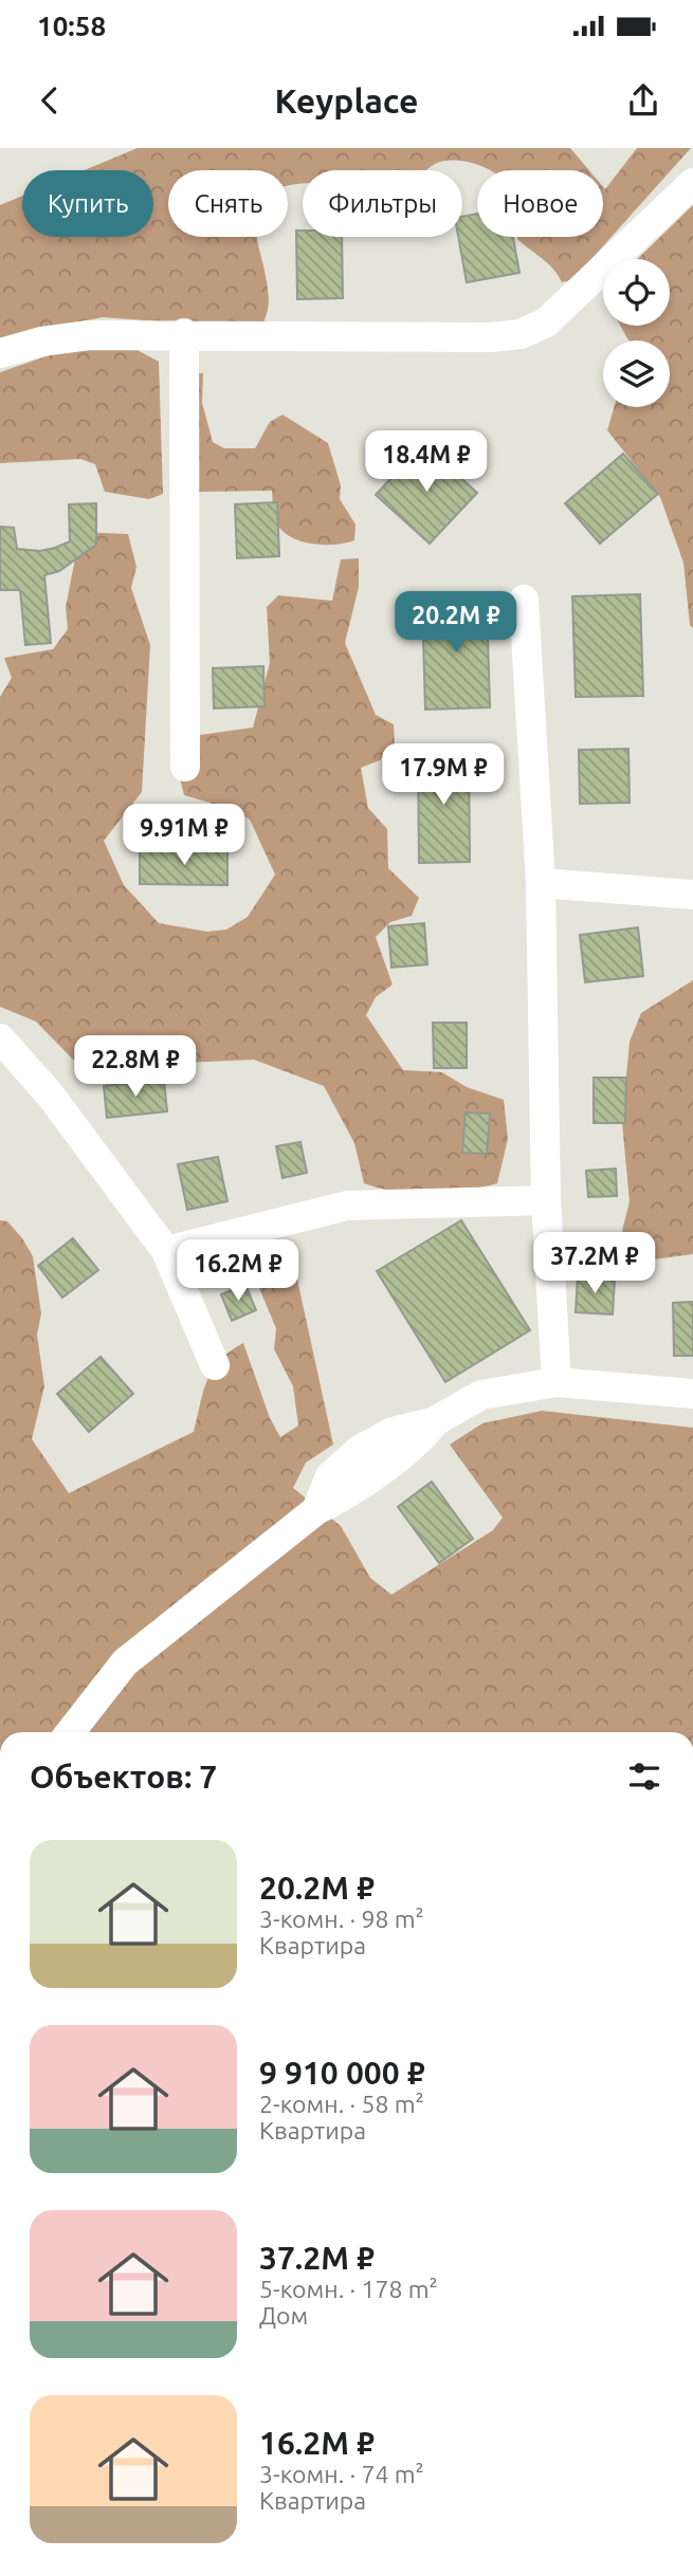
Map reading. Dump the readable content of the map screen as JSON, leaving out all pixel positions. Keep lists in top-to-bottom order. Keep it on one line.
{"page":{"status":"10:58","header":"Keyplace","chip":["Купить","Снять","Фильтры","Новое"],"price":["18.4M ₽","20.2M ₽","17.9M ₽","9.91M ₽","22.8M ₽","37.2M ₽","16.2M ₽"],"heading":"Объектов: 7","list":[{"name":"20.2M ₽","note":"3-комн. · 98 m² · Квартира"},{"name":"9 910 000 ₽","note":"2-комн. · 58 m² · Квартира"},{"name":"37.2M ₽","note":"5-комн. · 178 m² · Дом"},{"name":"16.2M ₽","note":"3-комн. · 74 m² · Квартира"}]}}
